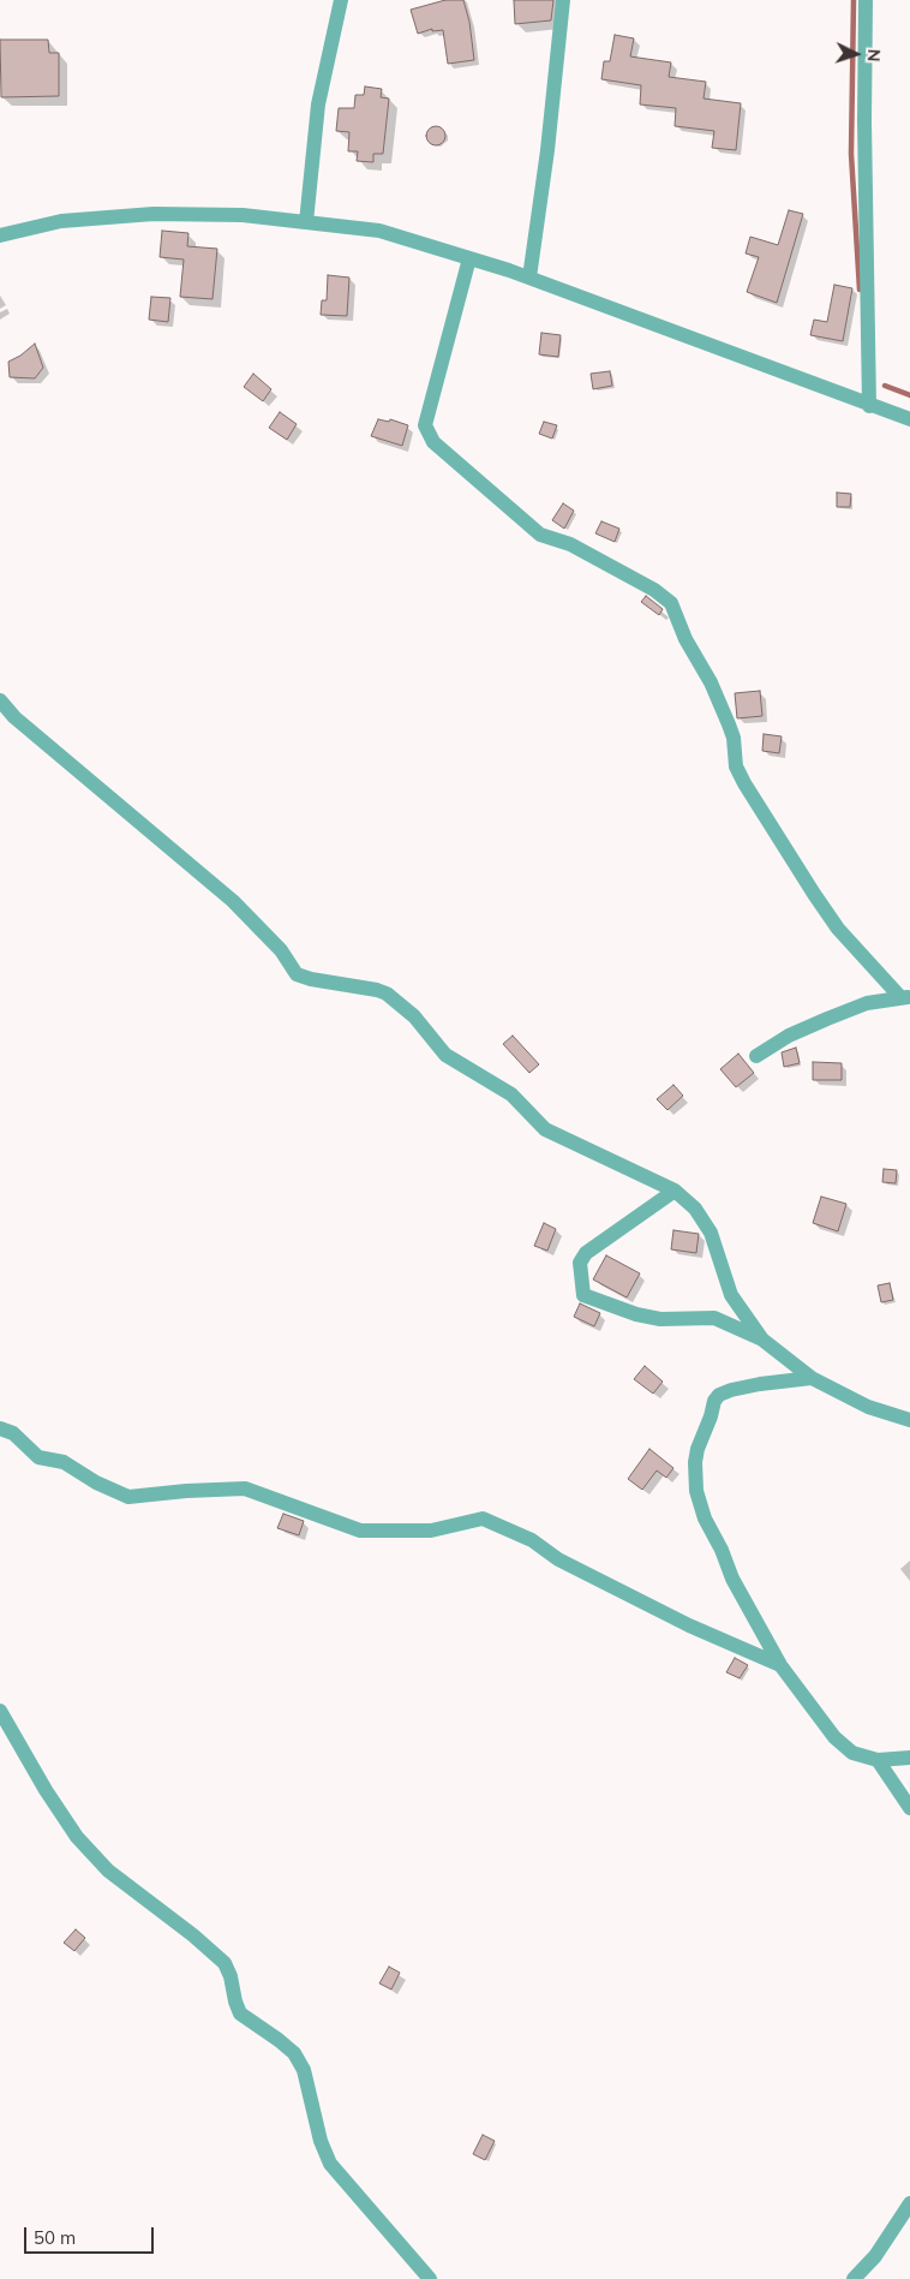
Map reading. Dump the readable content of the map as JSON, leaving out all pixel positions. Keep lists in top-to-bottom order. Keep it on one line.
{"scale_bar":"50 m","north":"right"}
